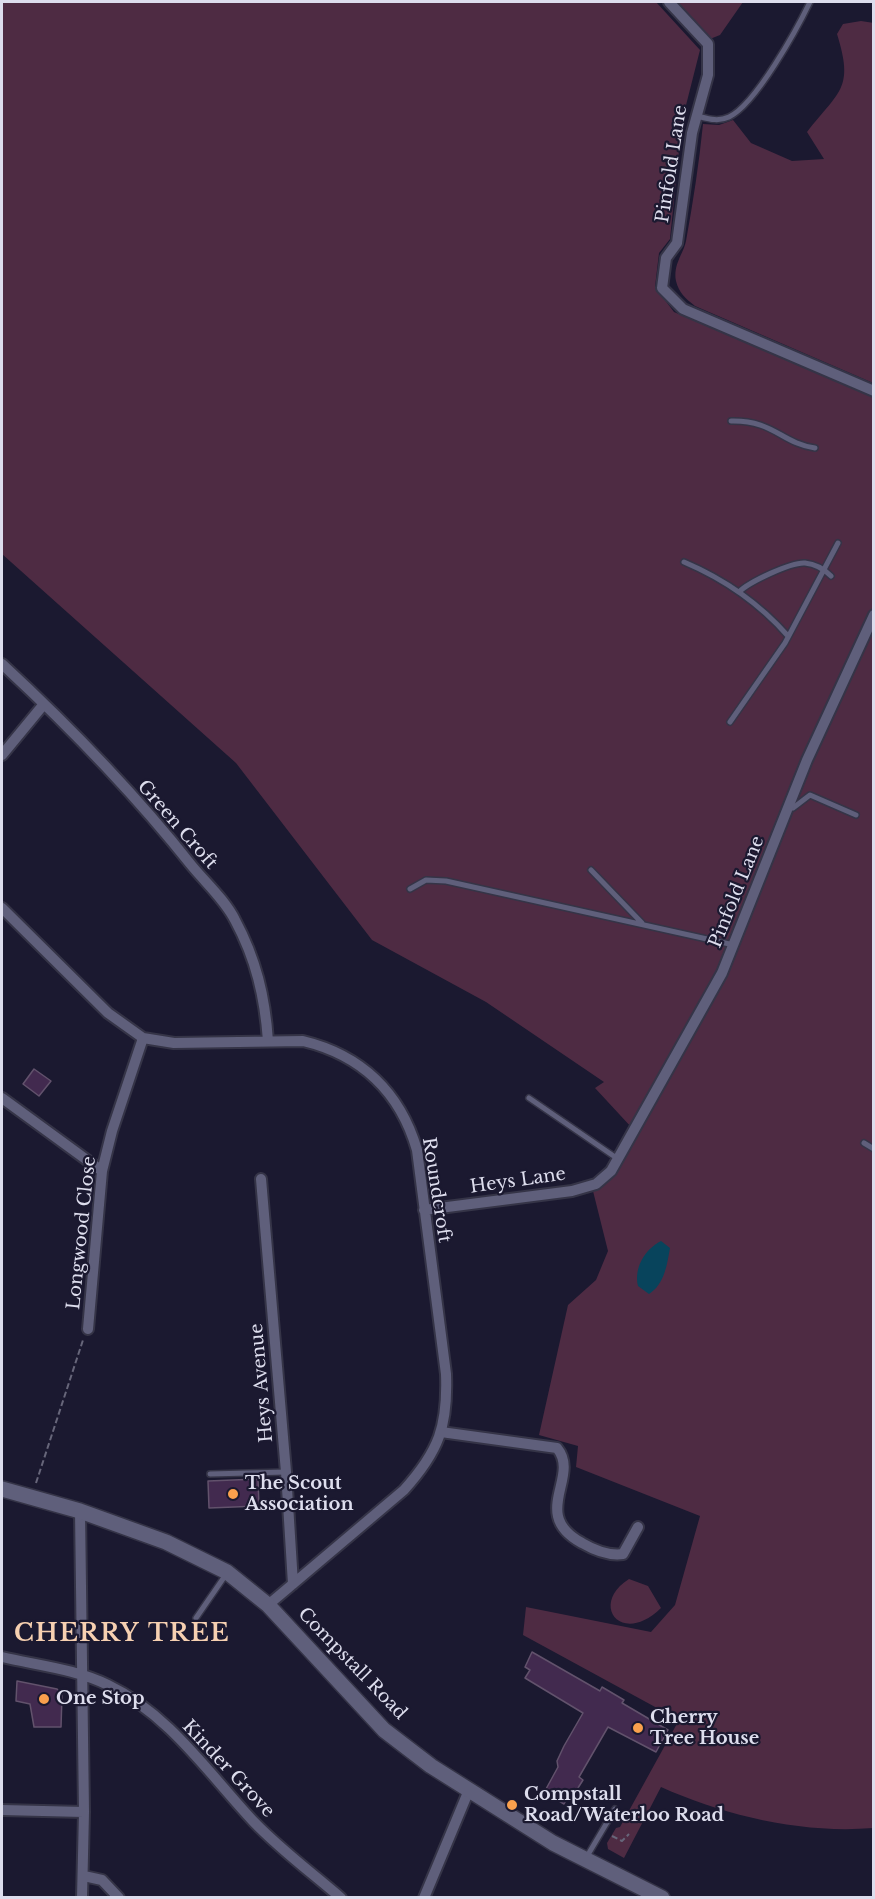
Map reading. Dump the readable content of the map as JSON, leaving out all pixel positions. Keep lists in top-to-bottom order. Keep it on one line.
{"streets":{"main road":["Compstall Road"],"street":["Pinfold Lane","Green Croft","Heys Lane","Roundcroft","Longwood Close","Heys Avenue","Kinder Grove"]},"crossings":[["Pinfold Lane","Heys Lane"],["Green Croft","Roundcroft"],["Heys Lane","Roundcroft"],["Roundcroft","Longwood Close"],["Roundcroft","Heys Avenue"],["Roundcroft","Compstall Road"]],"districts":["CHERRY TREE"],"places":["The Scout Association","One Stop","Cherry Tree House","Compstall Road/Waterloo Road"]}
